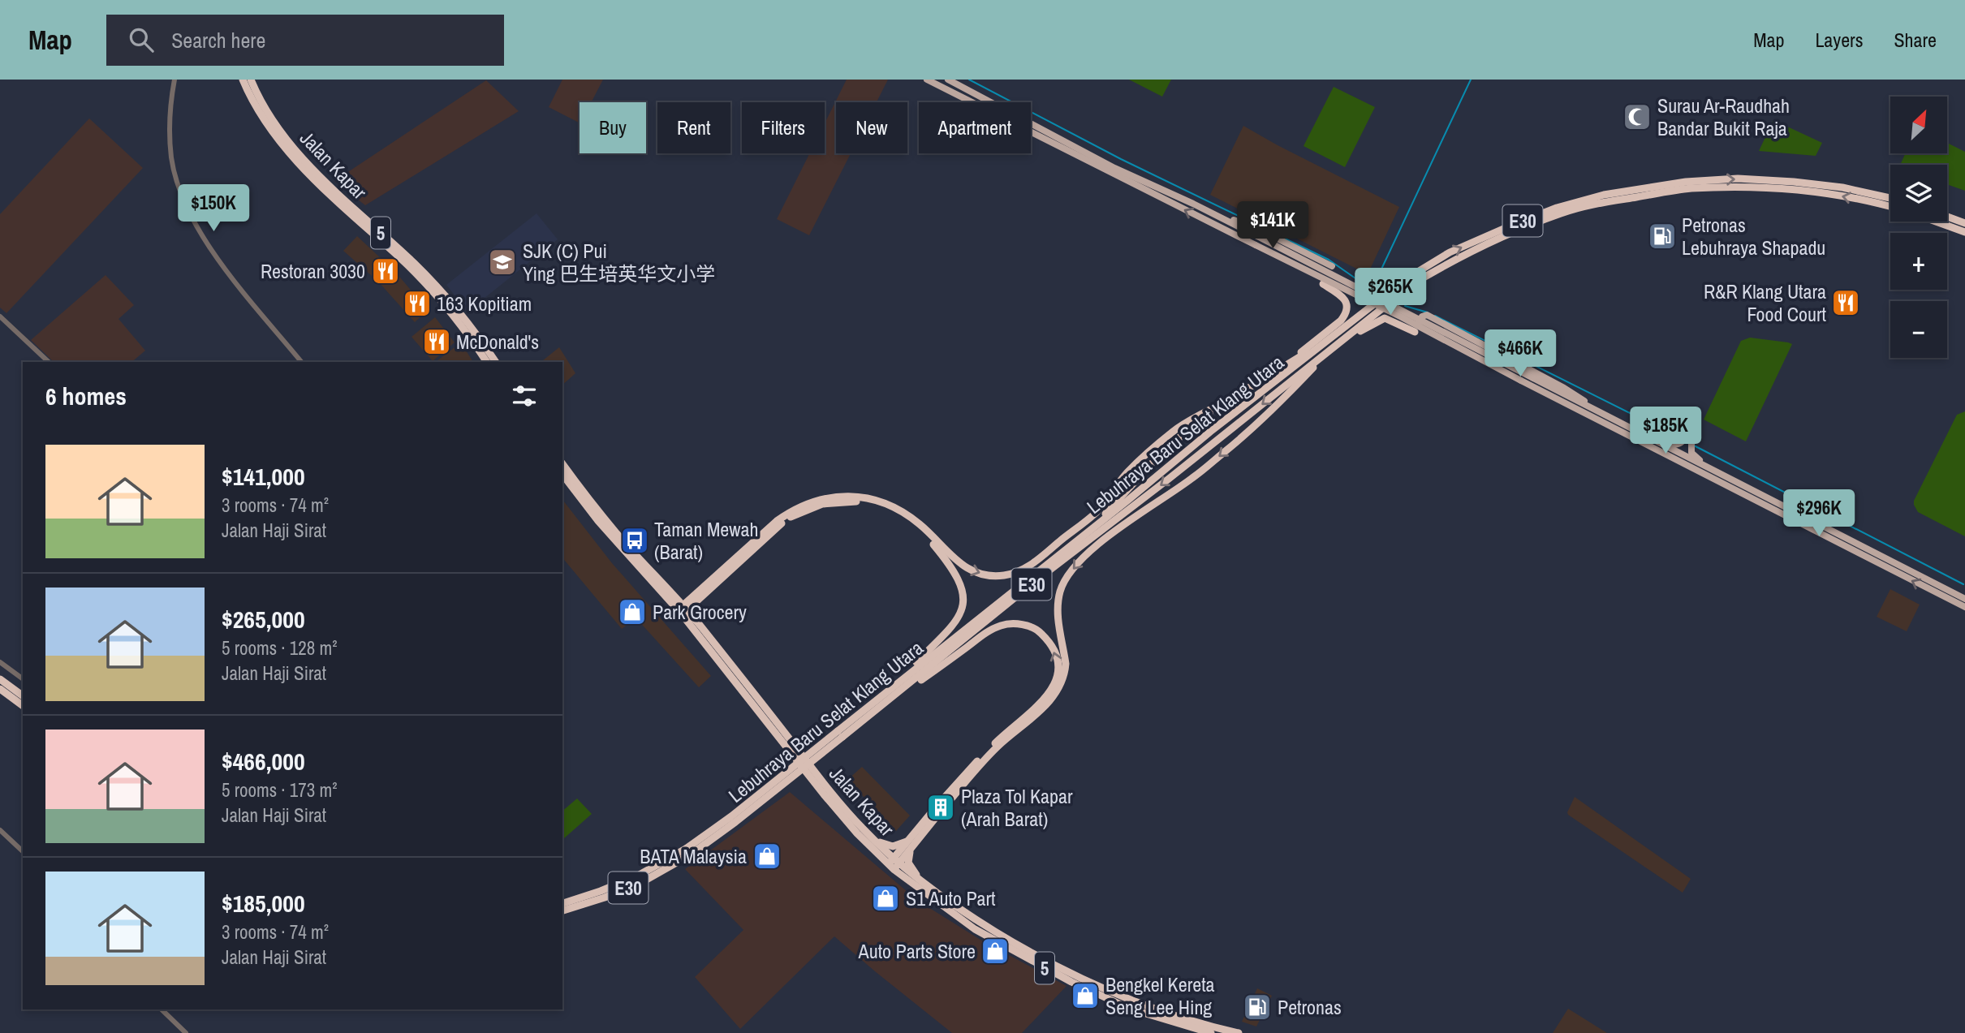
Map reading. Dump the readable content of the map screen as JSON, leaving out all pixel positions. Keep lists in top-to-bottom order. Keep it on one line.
{"streets":{"highway":["Jalan Kapar","E30","5","Lebuhraya Baru Selat Klang Utara"]},"places":{"mosque":["Surau Ar-Raudhah Bandar Bukit Raja"],"fuel station":["Petronas Lebuhraya Shapadu","Petronas"],"school or university":["SJK (C) Pui Ying 巴生培英华文小学"],"restaurant":["Restoran 3030","R&R Klang Utara Food Court","163 Kopitiam","McDonald's"],"bus stop":["Taman Mewah (Barat)"],"shop":["Park Grocery","BATA Malaysia","S1 Auto Part","Auto Parts Store","Bengkel Kereta Seng Lee Hing"],"building":["Plaza Tol Kapar (Arah Barat)"]},"north":"top right","page":{"header":"Map","search":"Search here","nav":["Map","Layers","Share"],"map_buttons":["+","−"],"chip":["Buy","Rent","Filters","New","Apartment"],"price":["$150K","$141K","$265K","$466K","$185K","$296K"],"heading":"6 homes","list":[{"name":"$141,000","note":"3 rooms · 74 m² · Jalan Haji Sirat"},{"name":"$265,000","note":"5 rooms · 128 m² · Jalan Haji Sirat"},{"name":"$466,000","note":"5 rooms · 173 m² · Jalan Haji Sirat"},{"name":"$185,000","note":"3 rooms · 74 m² · Jalan Haji Sirat"}]}}
